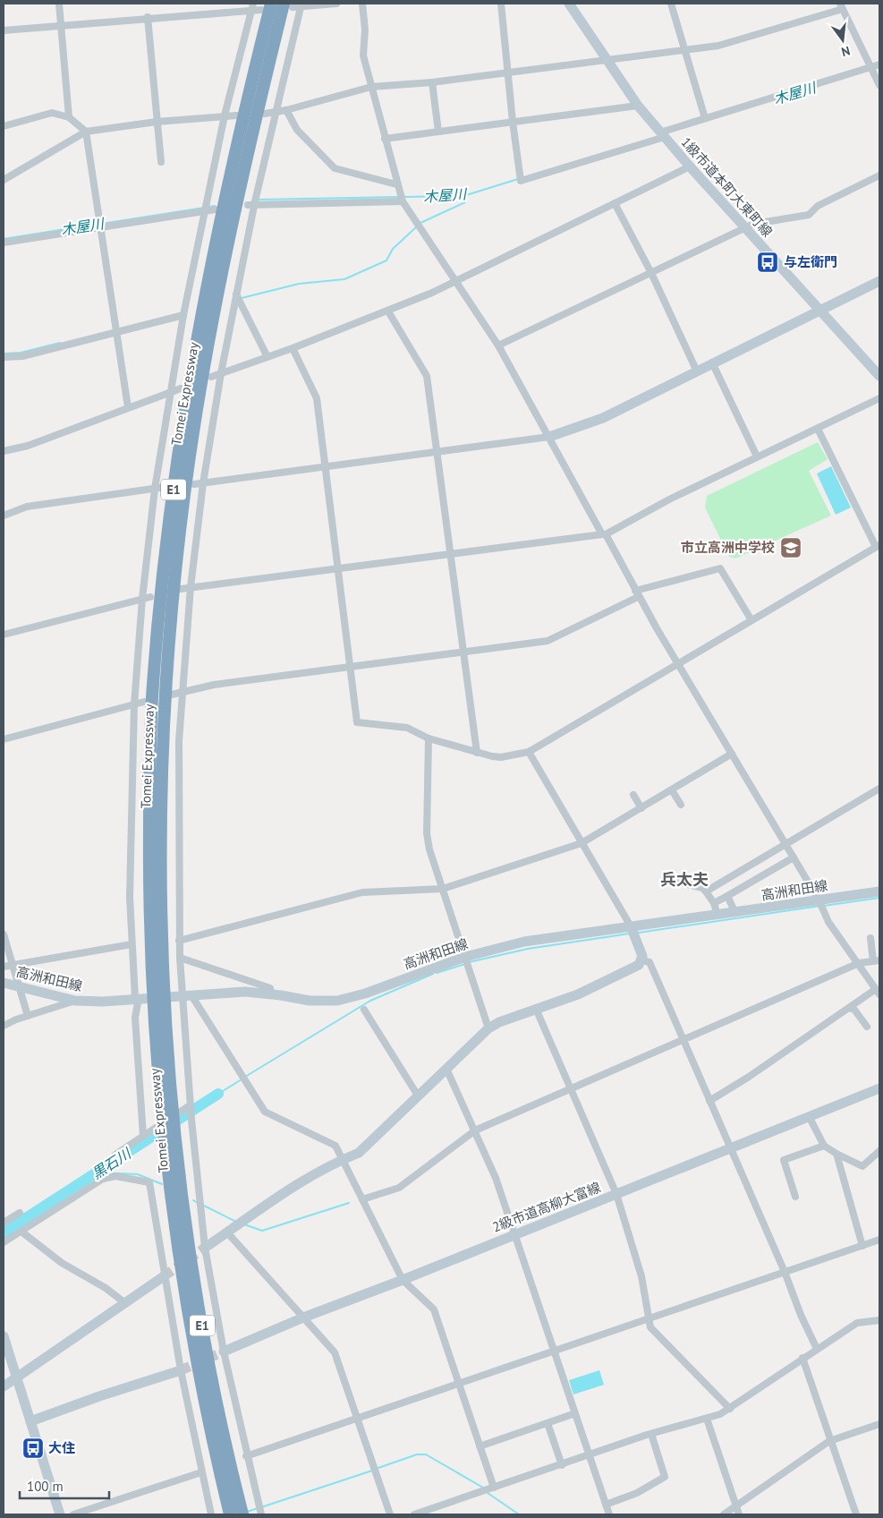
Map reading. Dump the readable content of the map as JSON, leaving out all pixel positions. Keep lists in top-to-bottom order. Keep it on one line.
{"streets":{"highway":["Tomei Expressway","E1"],"street":["1級市道本町大東町線","高洲和田線","2級市道高柳大富線"]},"districts":["兵太夫"],"water":["木屋川","黒石川"],"places":{"bus stop":["与左衛門","大住"],"school or university":["市立高洲中学校"]},"scale_bar":"100 m","north":"bottom"}
